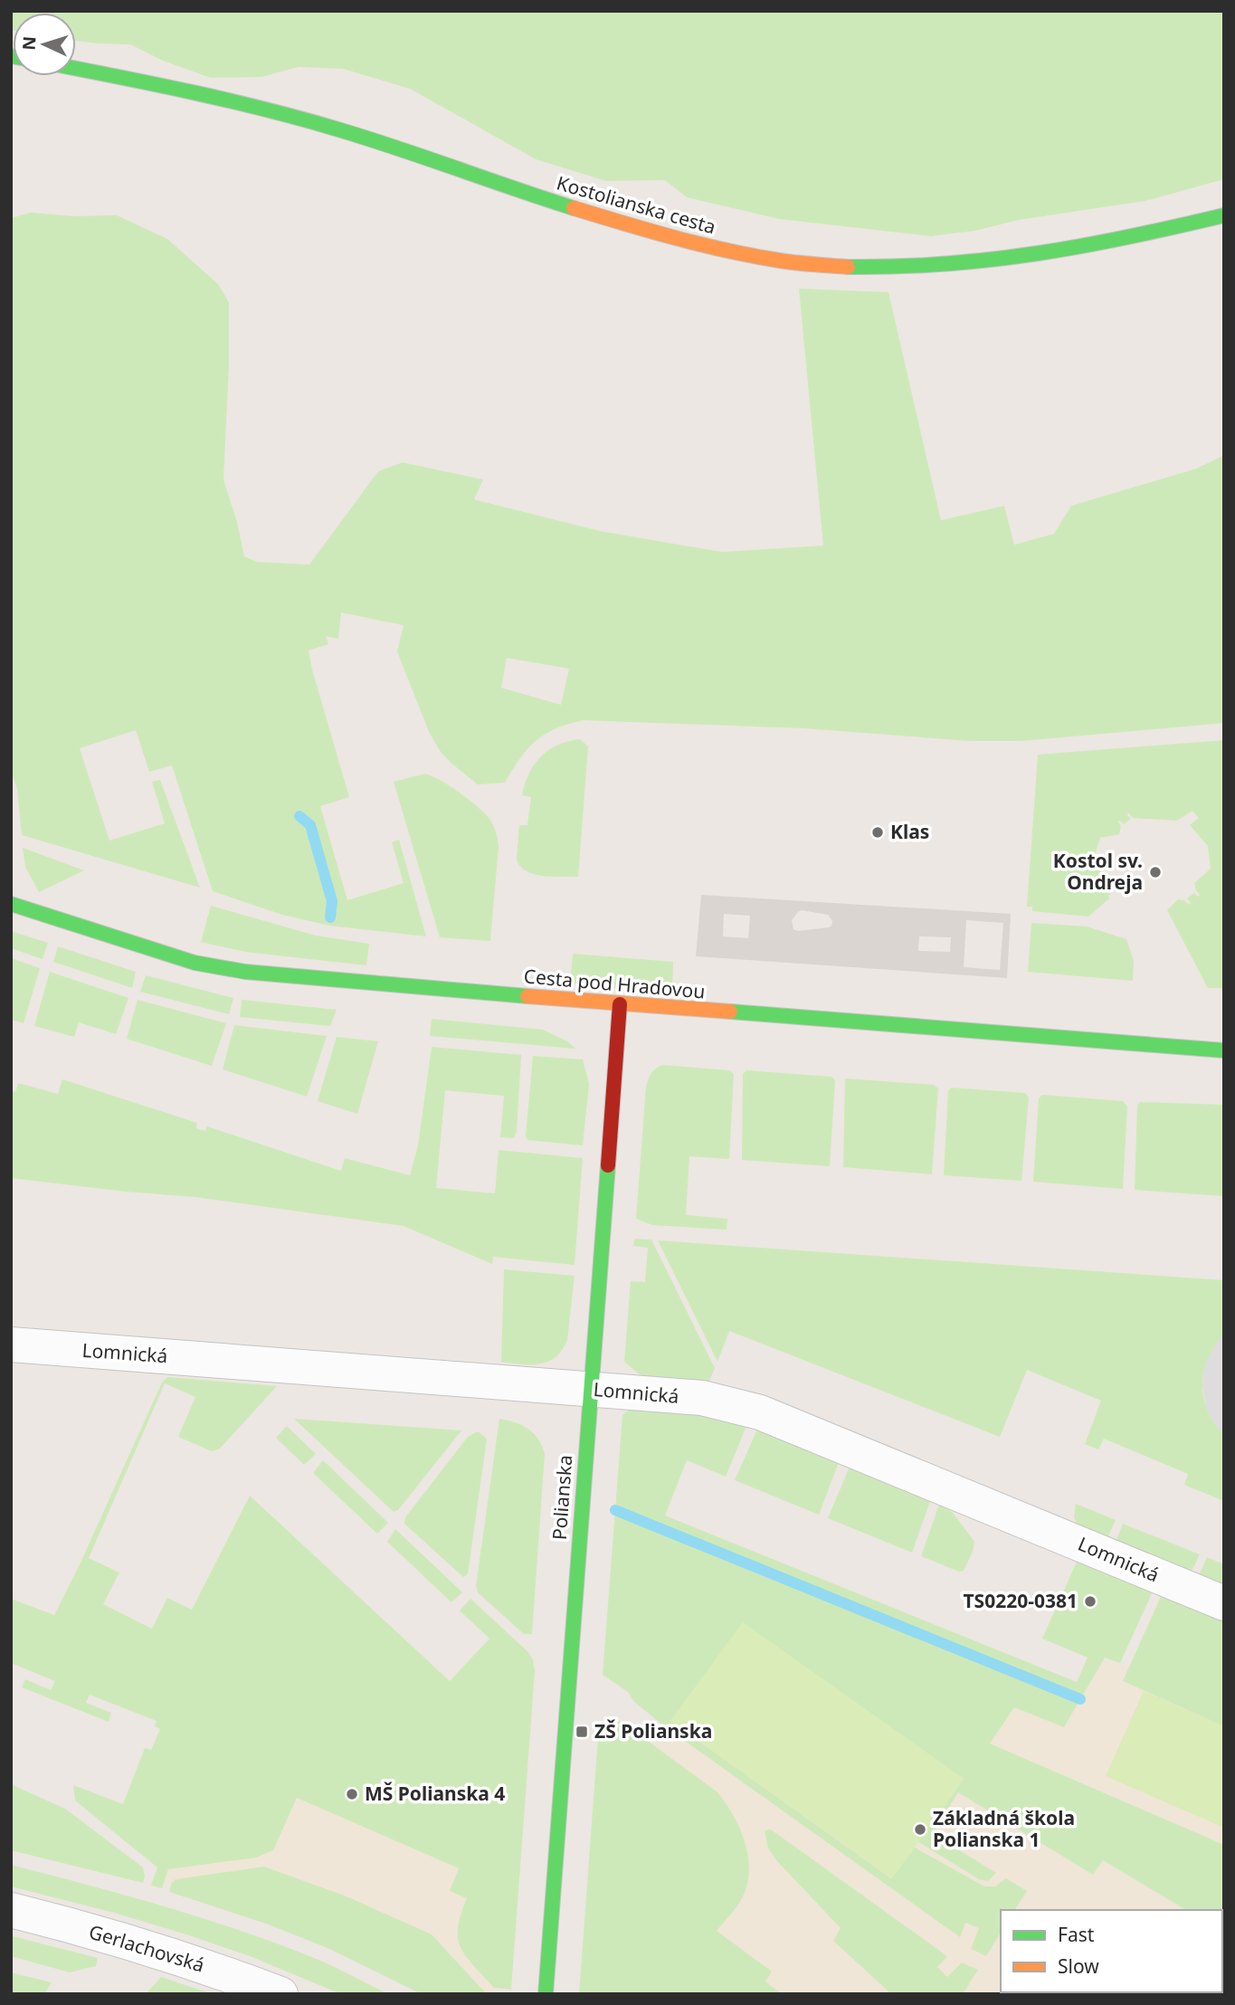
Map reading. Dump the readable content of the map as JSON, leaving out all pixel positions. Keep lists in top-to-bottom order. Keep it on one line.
{"streets":{"street":["Kostolianska cesta","Cesta pod Hradovou","Lomnická","Polianska","Gerlachovská"]},"crossings":[["Cesta pod Hradovou","Polianska"],["Lomnická","Polianska"]],"places":{"other":["Klas","Kostol sv. Ondreja","TS0220-0381","MŠ Polianska 4","Základná škola Polianska 1"],"transit":["ZŠ Polianska"]},"legend":["Fast","Slow"],"north":"left"}
